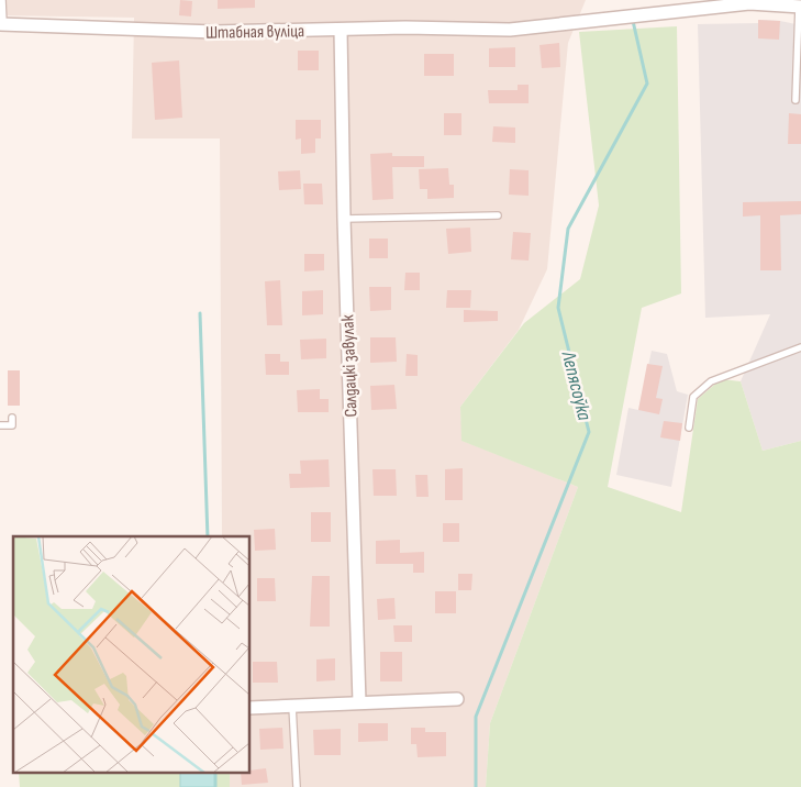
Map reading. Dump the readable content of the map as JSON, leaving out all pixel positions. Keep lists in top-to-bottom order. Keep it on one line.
{"streets":{"street":["Штабная вуліца","Салдацкі завулак"]},"crossings":[["Штабная вуліца","Салдацкі завулак"]],"water":["Лепясоўка"]}
